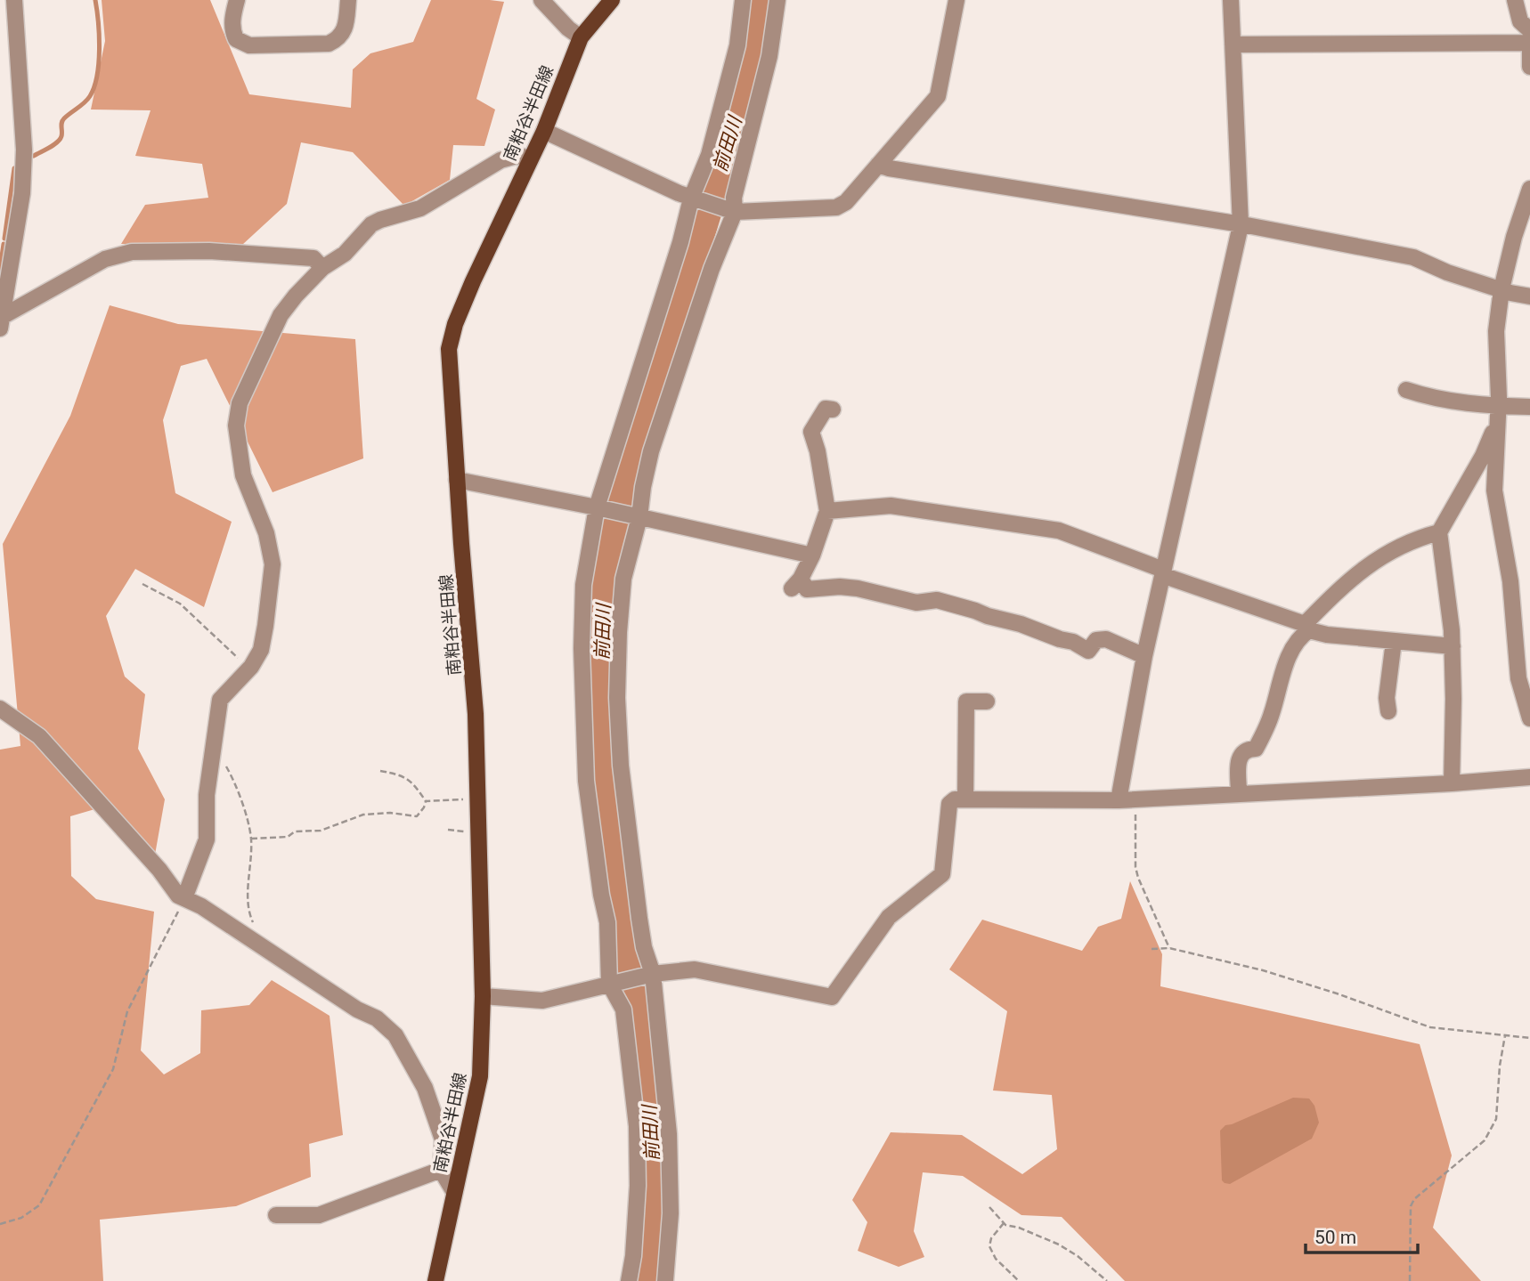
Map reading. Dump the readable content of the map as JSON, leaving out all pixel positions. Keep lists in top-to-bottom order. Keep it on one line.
{"streets":{"main road":["南粕谷半田線"]},"water":["前田川"],"scale_bar":"50 m"}
